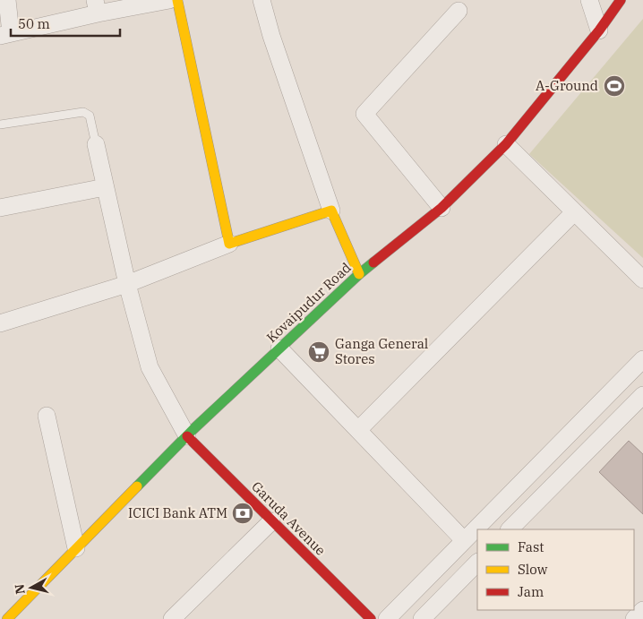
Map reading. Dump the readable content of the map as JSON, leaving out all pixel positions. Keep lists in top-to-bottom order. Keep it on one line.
{"streets":{"main road":["Kovaipudur Road","Garuda Avenue"]},"crossings":[["Kovaipudur Road","Garuda Avenue"]],"places":{"sports":["A-Ground"],"supermarket":["Ganga General Stores"],"bank":["ICICI Bank ATM"]},"legend":["Fast","Slow","Jam"],"scale_bar":"50 m","north":"left"}
